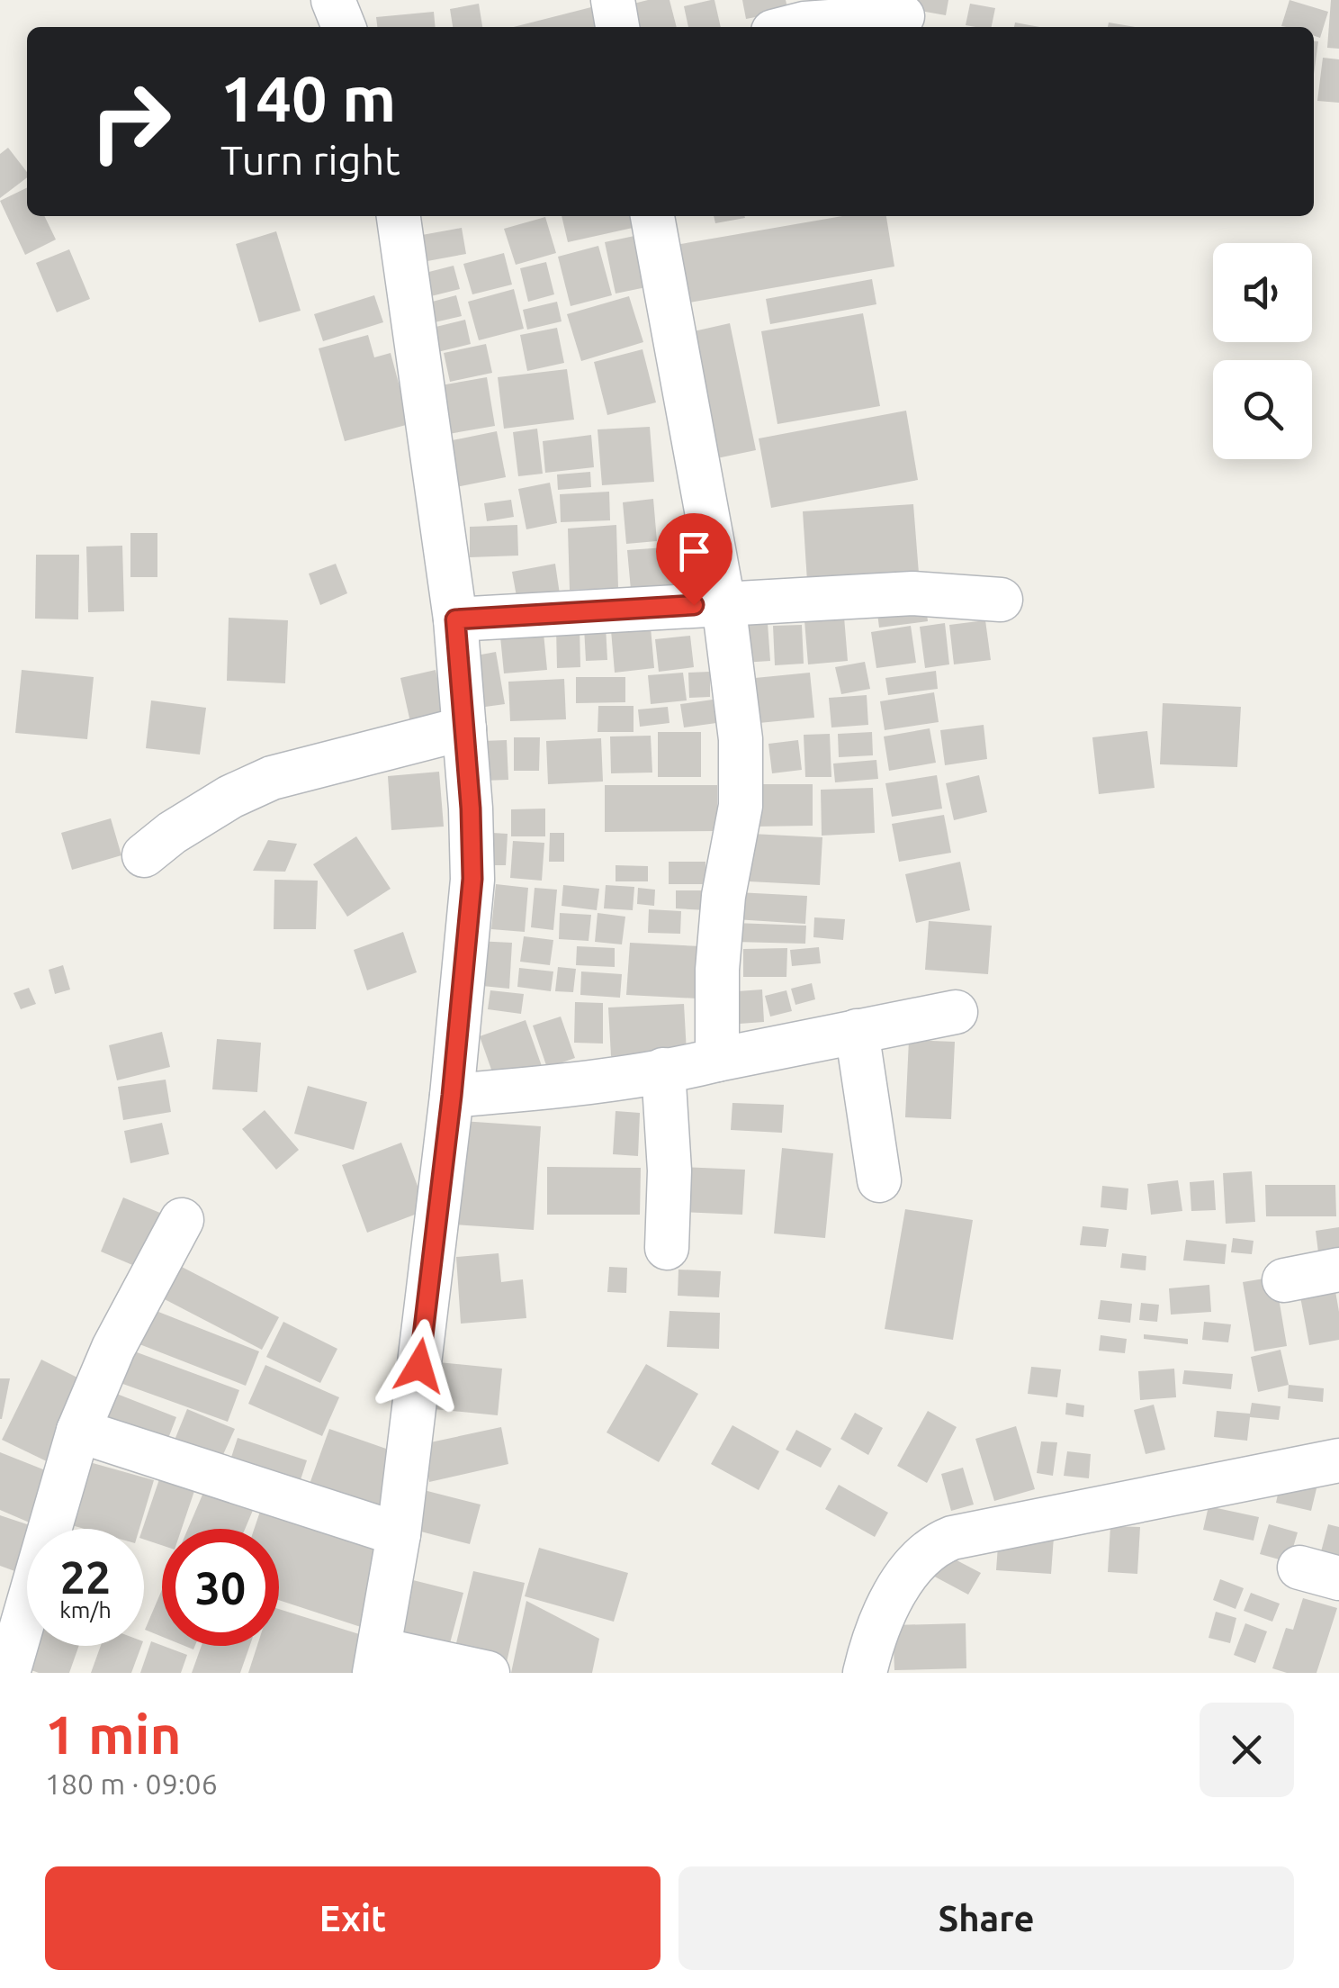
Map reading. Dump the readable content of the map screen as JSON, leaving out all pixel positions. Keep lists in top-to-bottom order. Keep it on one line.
{"page":{"turn":["140 m","Turn right"],"speed":"22 km/h","limit":"30","heading":["1 min","180 m · 09:06"],"buttons":["Exit","Share"]}}
